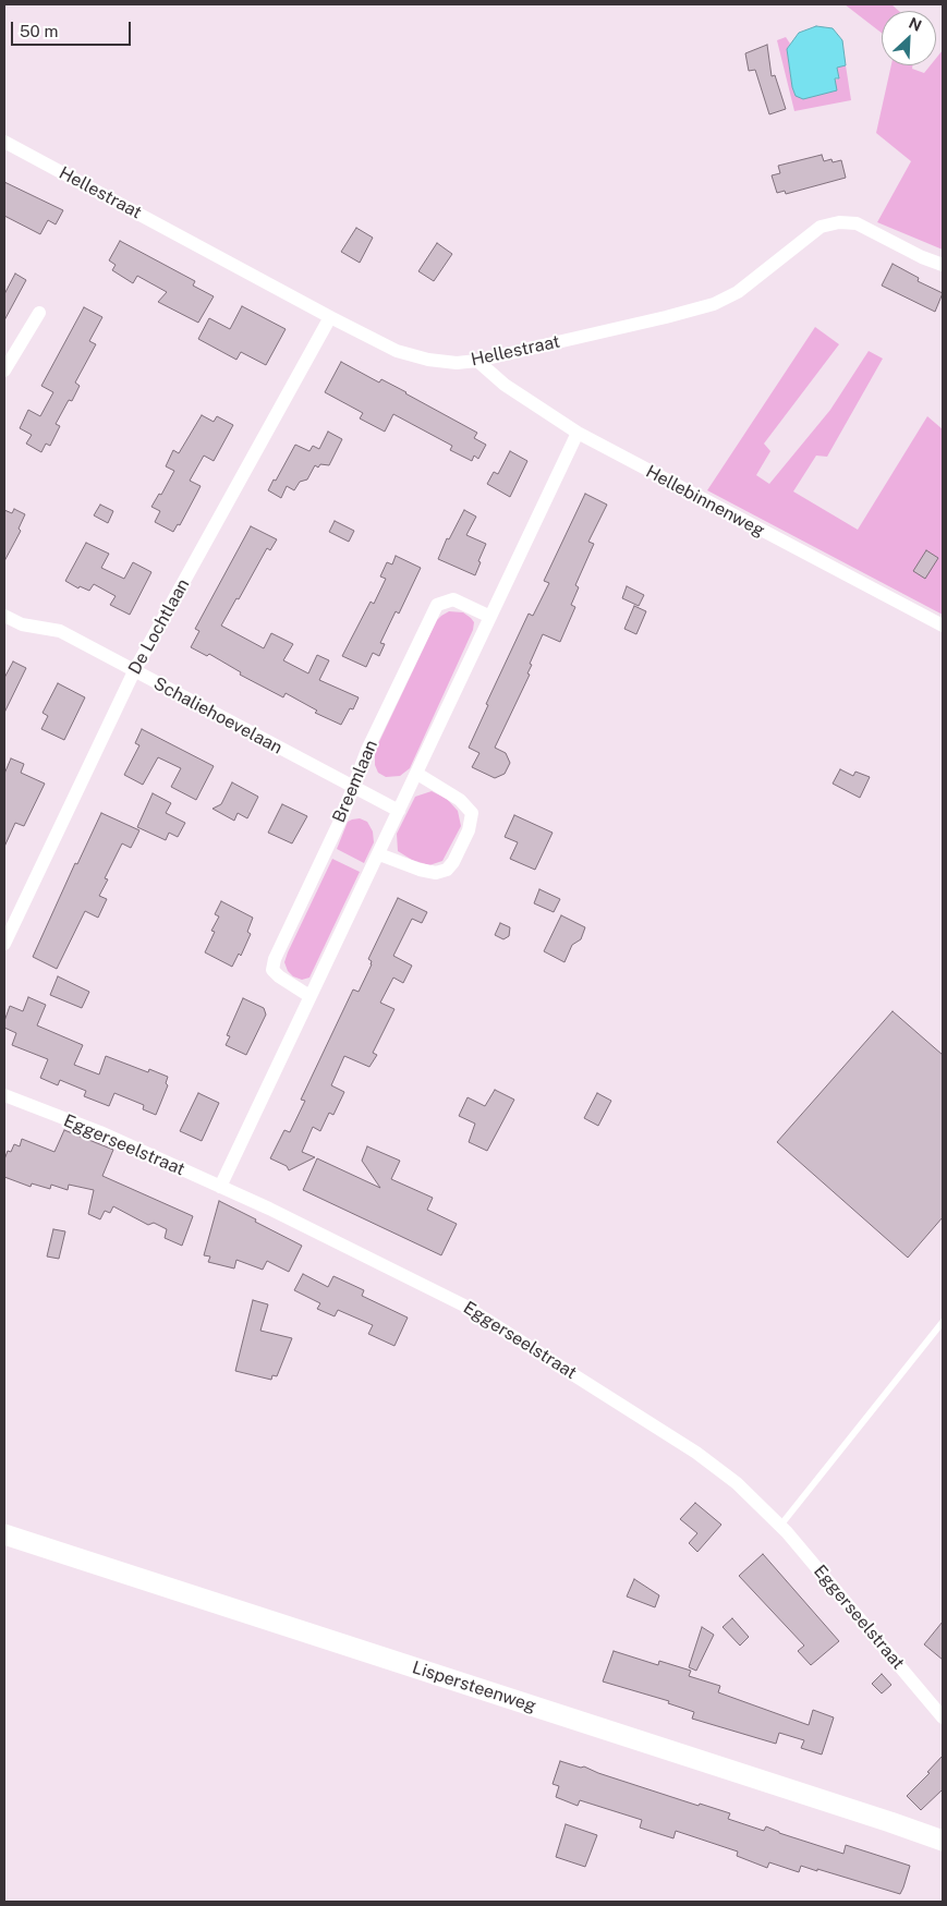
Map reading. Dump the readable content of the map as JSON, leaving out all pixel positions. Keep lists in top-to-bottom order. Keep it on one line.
{"streets":{"street":["Hellestraat","Hellebinnenweg","De Lochtlaan","Schaliehoevelaan","Breemlaan","Eggerseelstraat","Lispersteenweg"]},"crossings":[["Hellestraat","Hellebinnenweg"],["Hellestraat","De Lochtlaan"],["De Lochtlaan","Schaliehoevelaan"],["Schaliehoevelaan","Breemlaan"]],"scale_bar":"50 m","north":"top right"}
